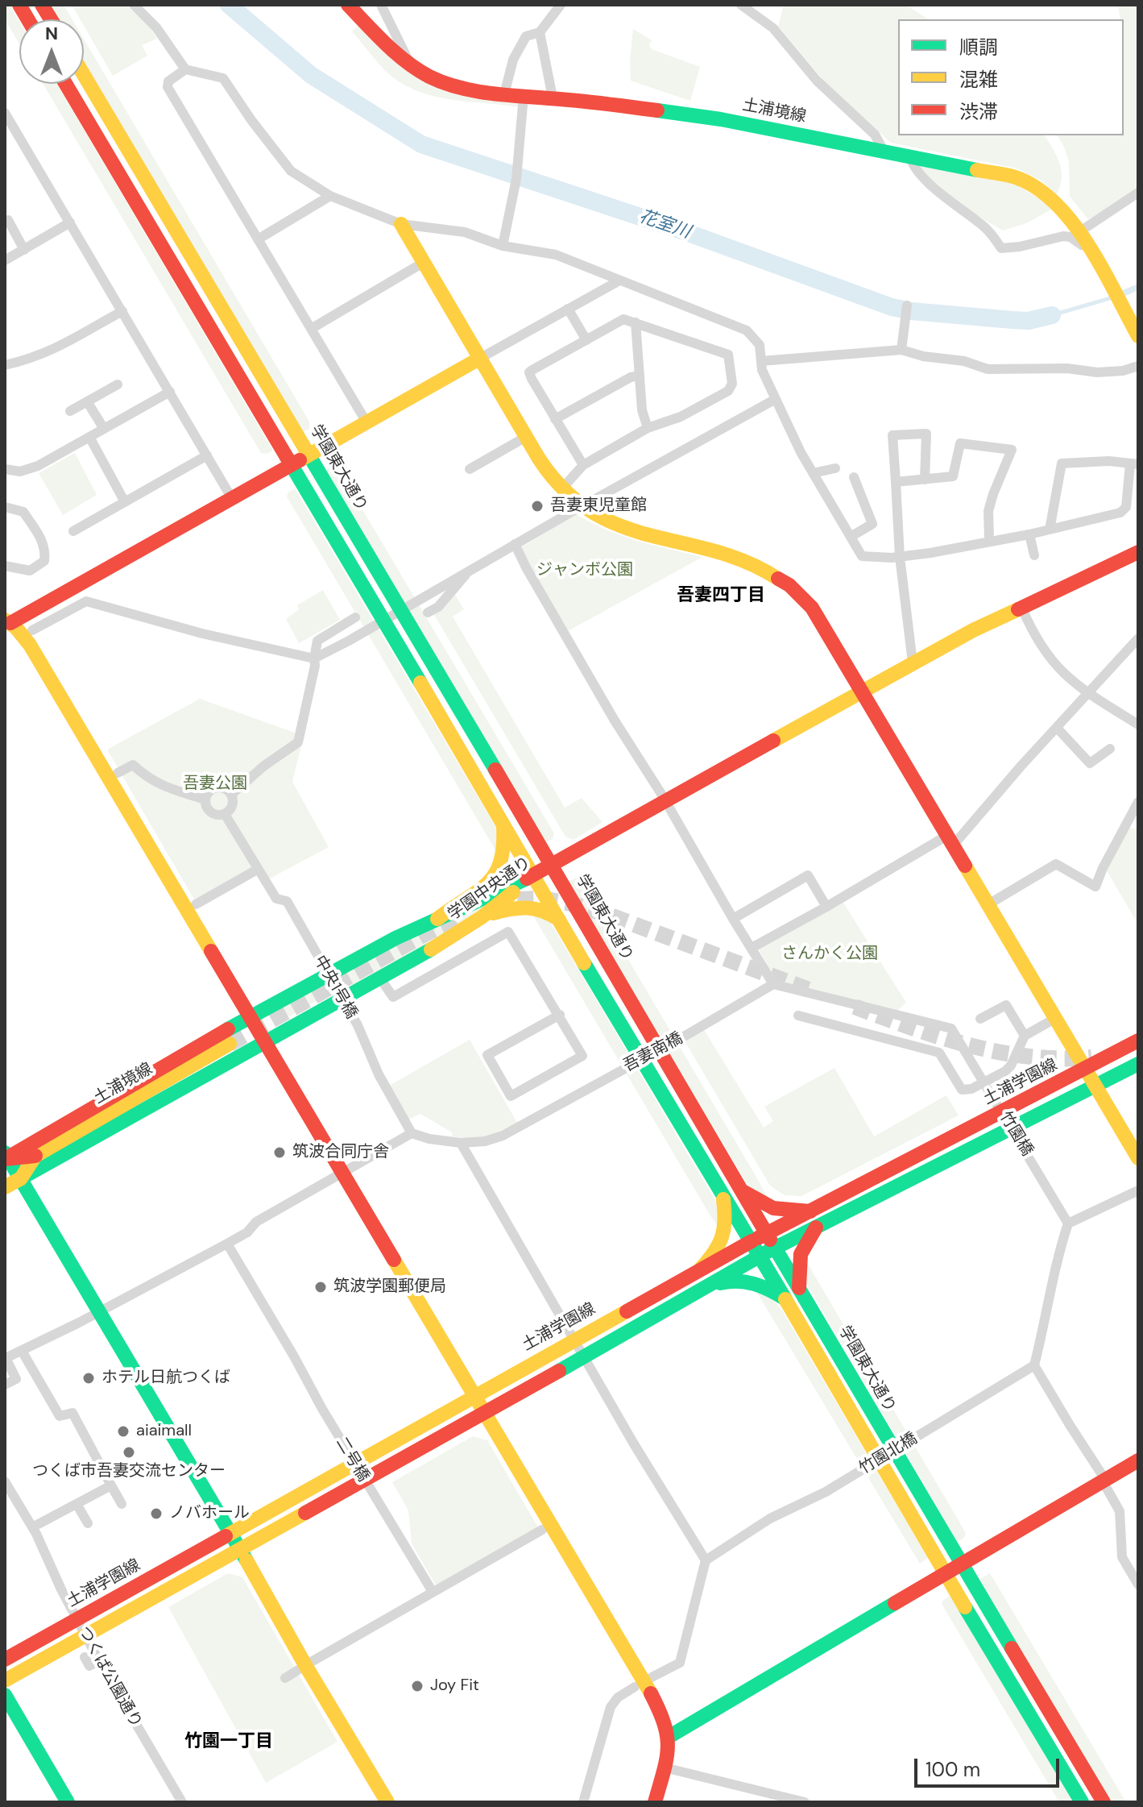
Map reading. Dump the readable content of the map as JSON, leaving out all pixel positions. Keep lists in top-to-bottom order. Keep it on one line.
{"streets":{"main road":["土浦境線","学園東大通り","学園中央通り","土浦学園線"],"street":["中央1号橋","吾妻南橋","竹園橋","竹園北橋","二号橋","つくば公園通り"]},"crossings":[["土浦境線","学園中央通り"],["学園東大通り","学園中央通り"],["学園東大通り","土浦学園線"],["中央1号橋","吾妻南橋"],["吾妻南橋","竹園橋"]],"districts":["吾妻四丁目","竹園一丁目"],"water":["花室川"],"parks":["ジャンボ公園","吾妻公園","さんかく公園"],"places":["吾妻東児童館","筑波合同庁舎","筑波学園郵便局","ホテル日航つくば","aiaimall","つくば市吾妻交流センター","ノバホール","Joy Fit"],"legend":["順調","混雑","渋滞"],"scale_bar":"100 m","north":"top"}
